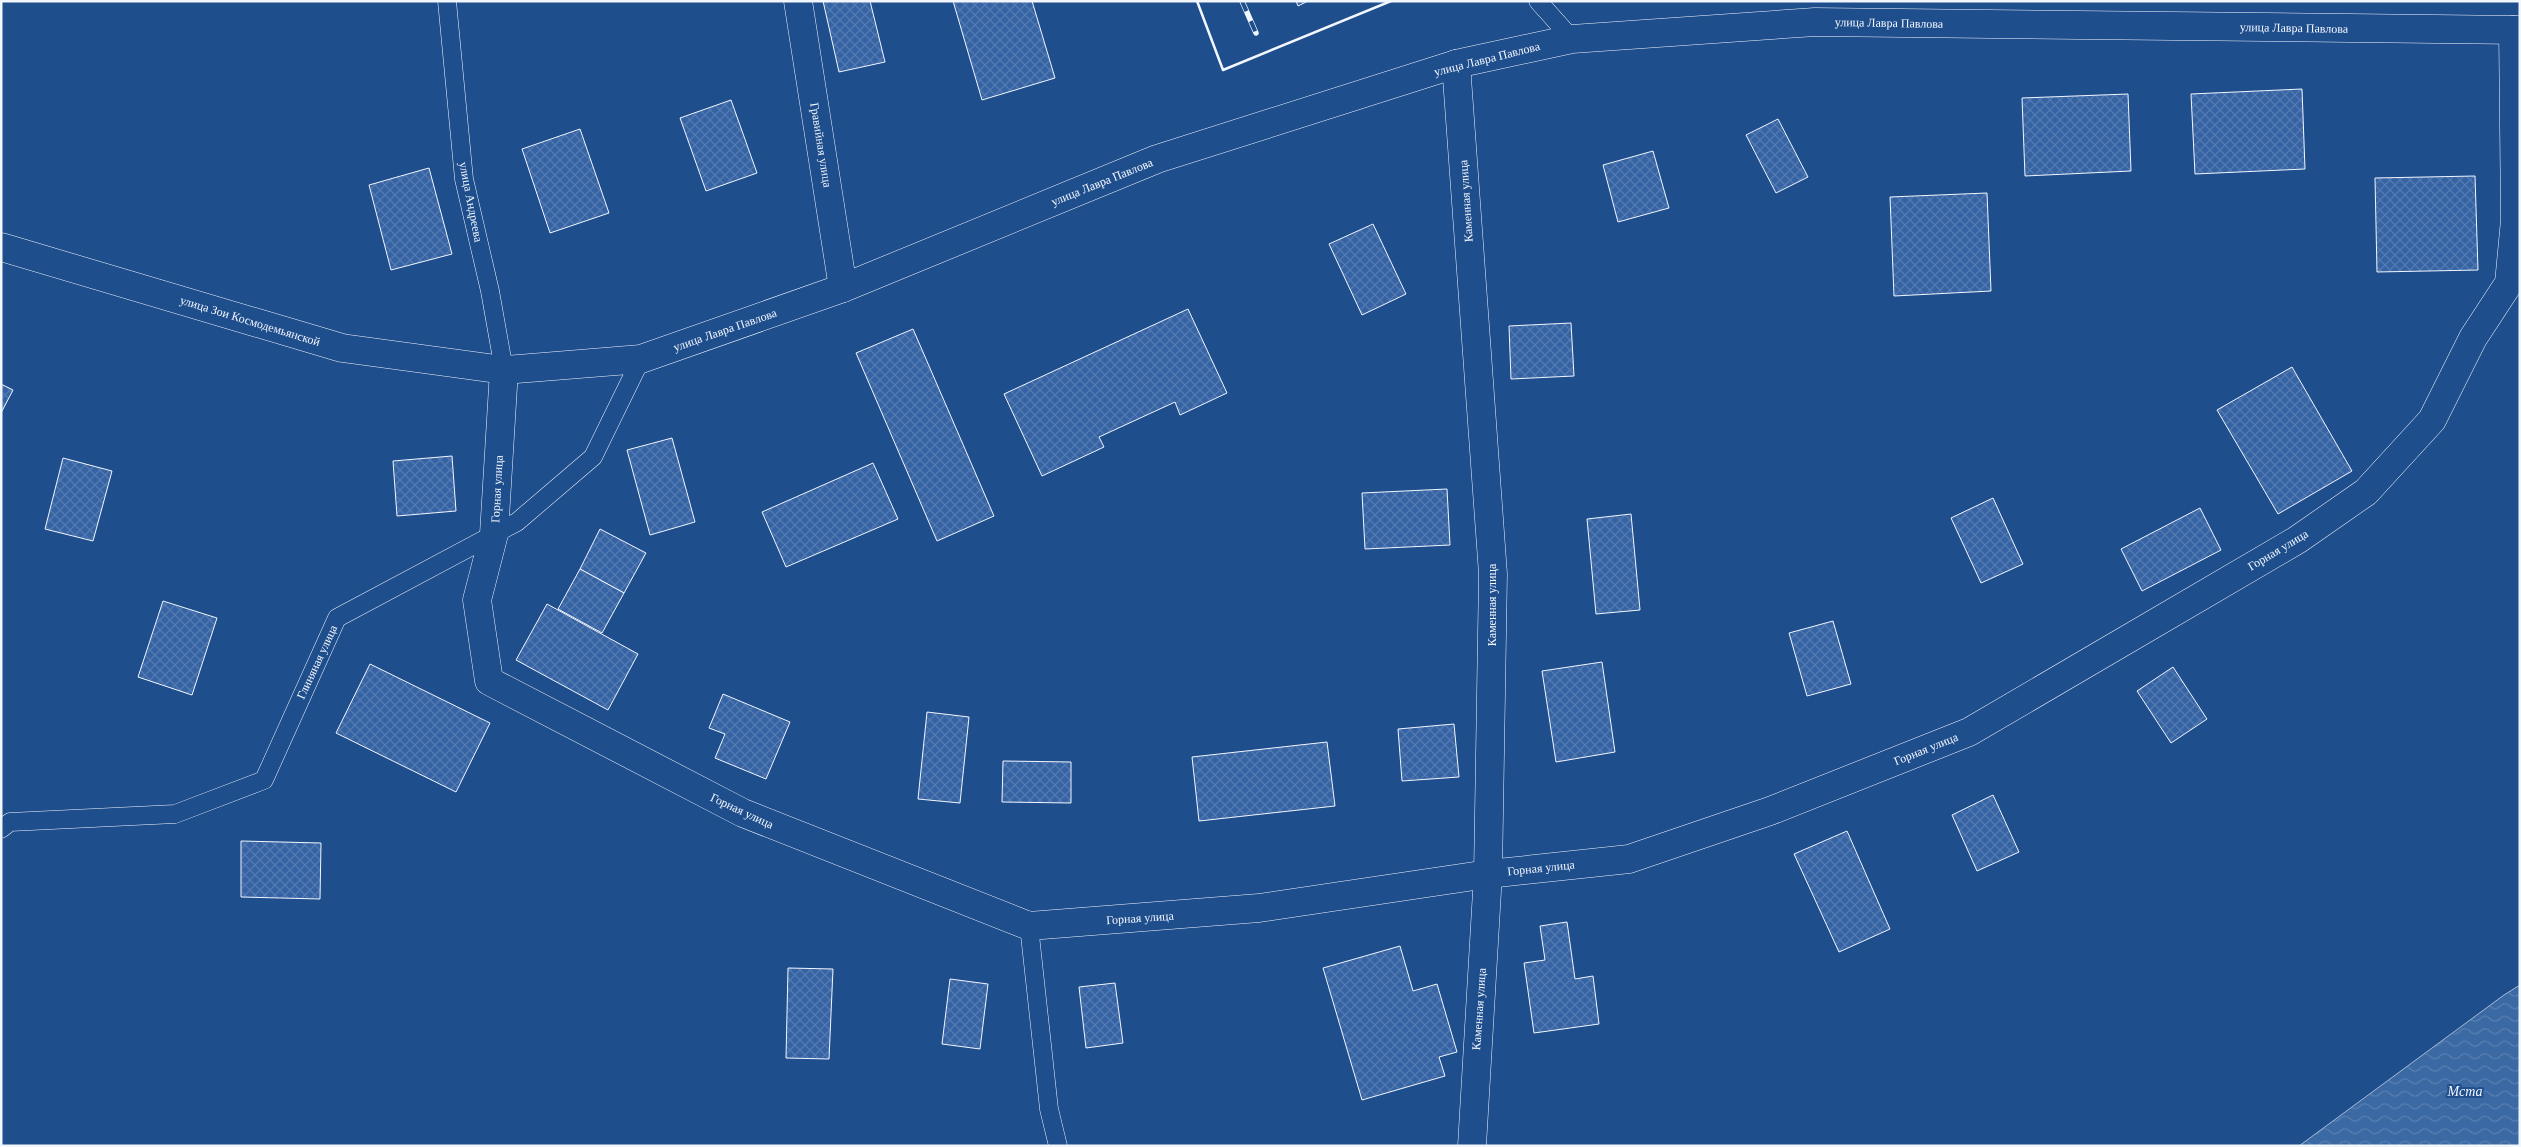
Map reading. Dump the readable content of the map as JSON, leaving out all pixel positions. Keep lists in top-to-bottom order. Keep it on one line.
{"streets":{"street":["улица Лавра Павлова","Гравийная улица","Каменная улица","улица Зои Космодемьянской","Горная улица"],"lane":["улица Андреева","Глиняная улица"]},"crossings":[["улица Лавра Павлова","Гравийная улица"],["улица Лавра Павлова","Каменная улица"],["улица Лавра Павлова","улица Андреева"],["улица Лавра Павлова","улица Зои Космодемьянской"],["улица Лавра Павлова","Горная улица"],["улица Лавра Павлова","Глиняная улица"],["Каменная улица","Горная улица"],["улица Андреева","улица Зои Космодемьянской"],["улица Андреева","Горная улица"],["улица Зои Космодемьянской","Горная улица"],["Горная улица","Глиняная улица"]],"water":["Мста"]}
